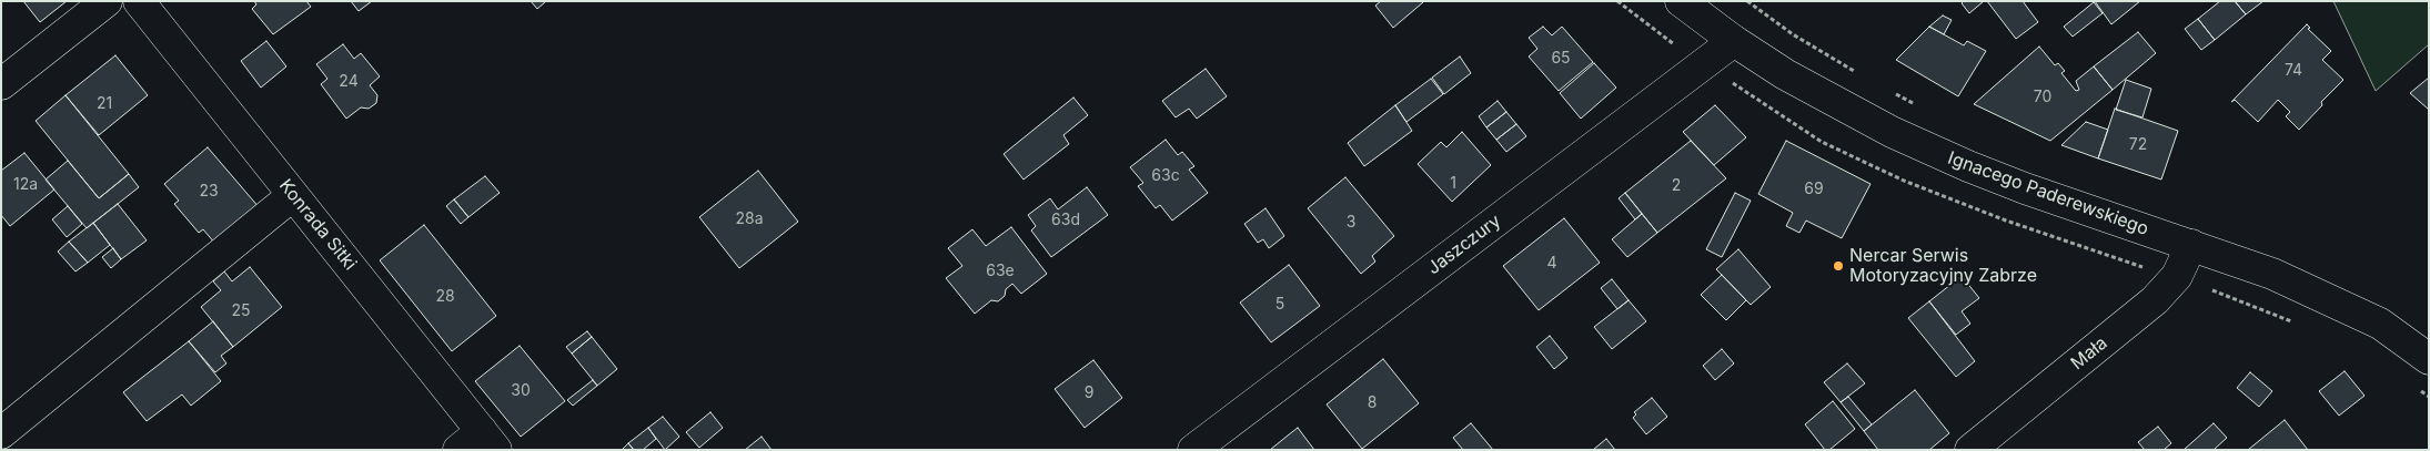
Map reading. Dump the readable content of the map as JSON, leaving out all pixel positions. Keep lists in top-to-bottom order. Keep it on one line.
{"streets":{"street":["Ignacego Paderewskiego","Konrada Sitki","Jaszczury","Mała"]},"crossings":[["Ignacego Paderewskiego","Jaszczury"],["Ignacego Paderewskiego","Mała"]],"places":["Nercar Serwis Motoryzacyjny Zabrze"],"house_numbers":["65","74","24","70","21","72","63c","1","12a","2","69","23","28a","63d","3","4","63e","28","5","25","30","9","8"]}
